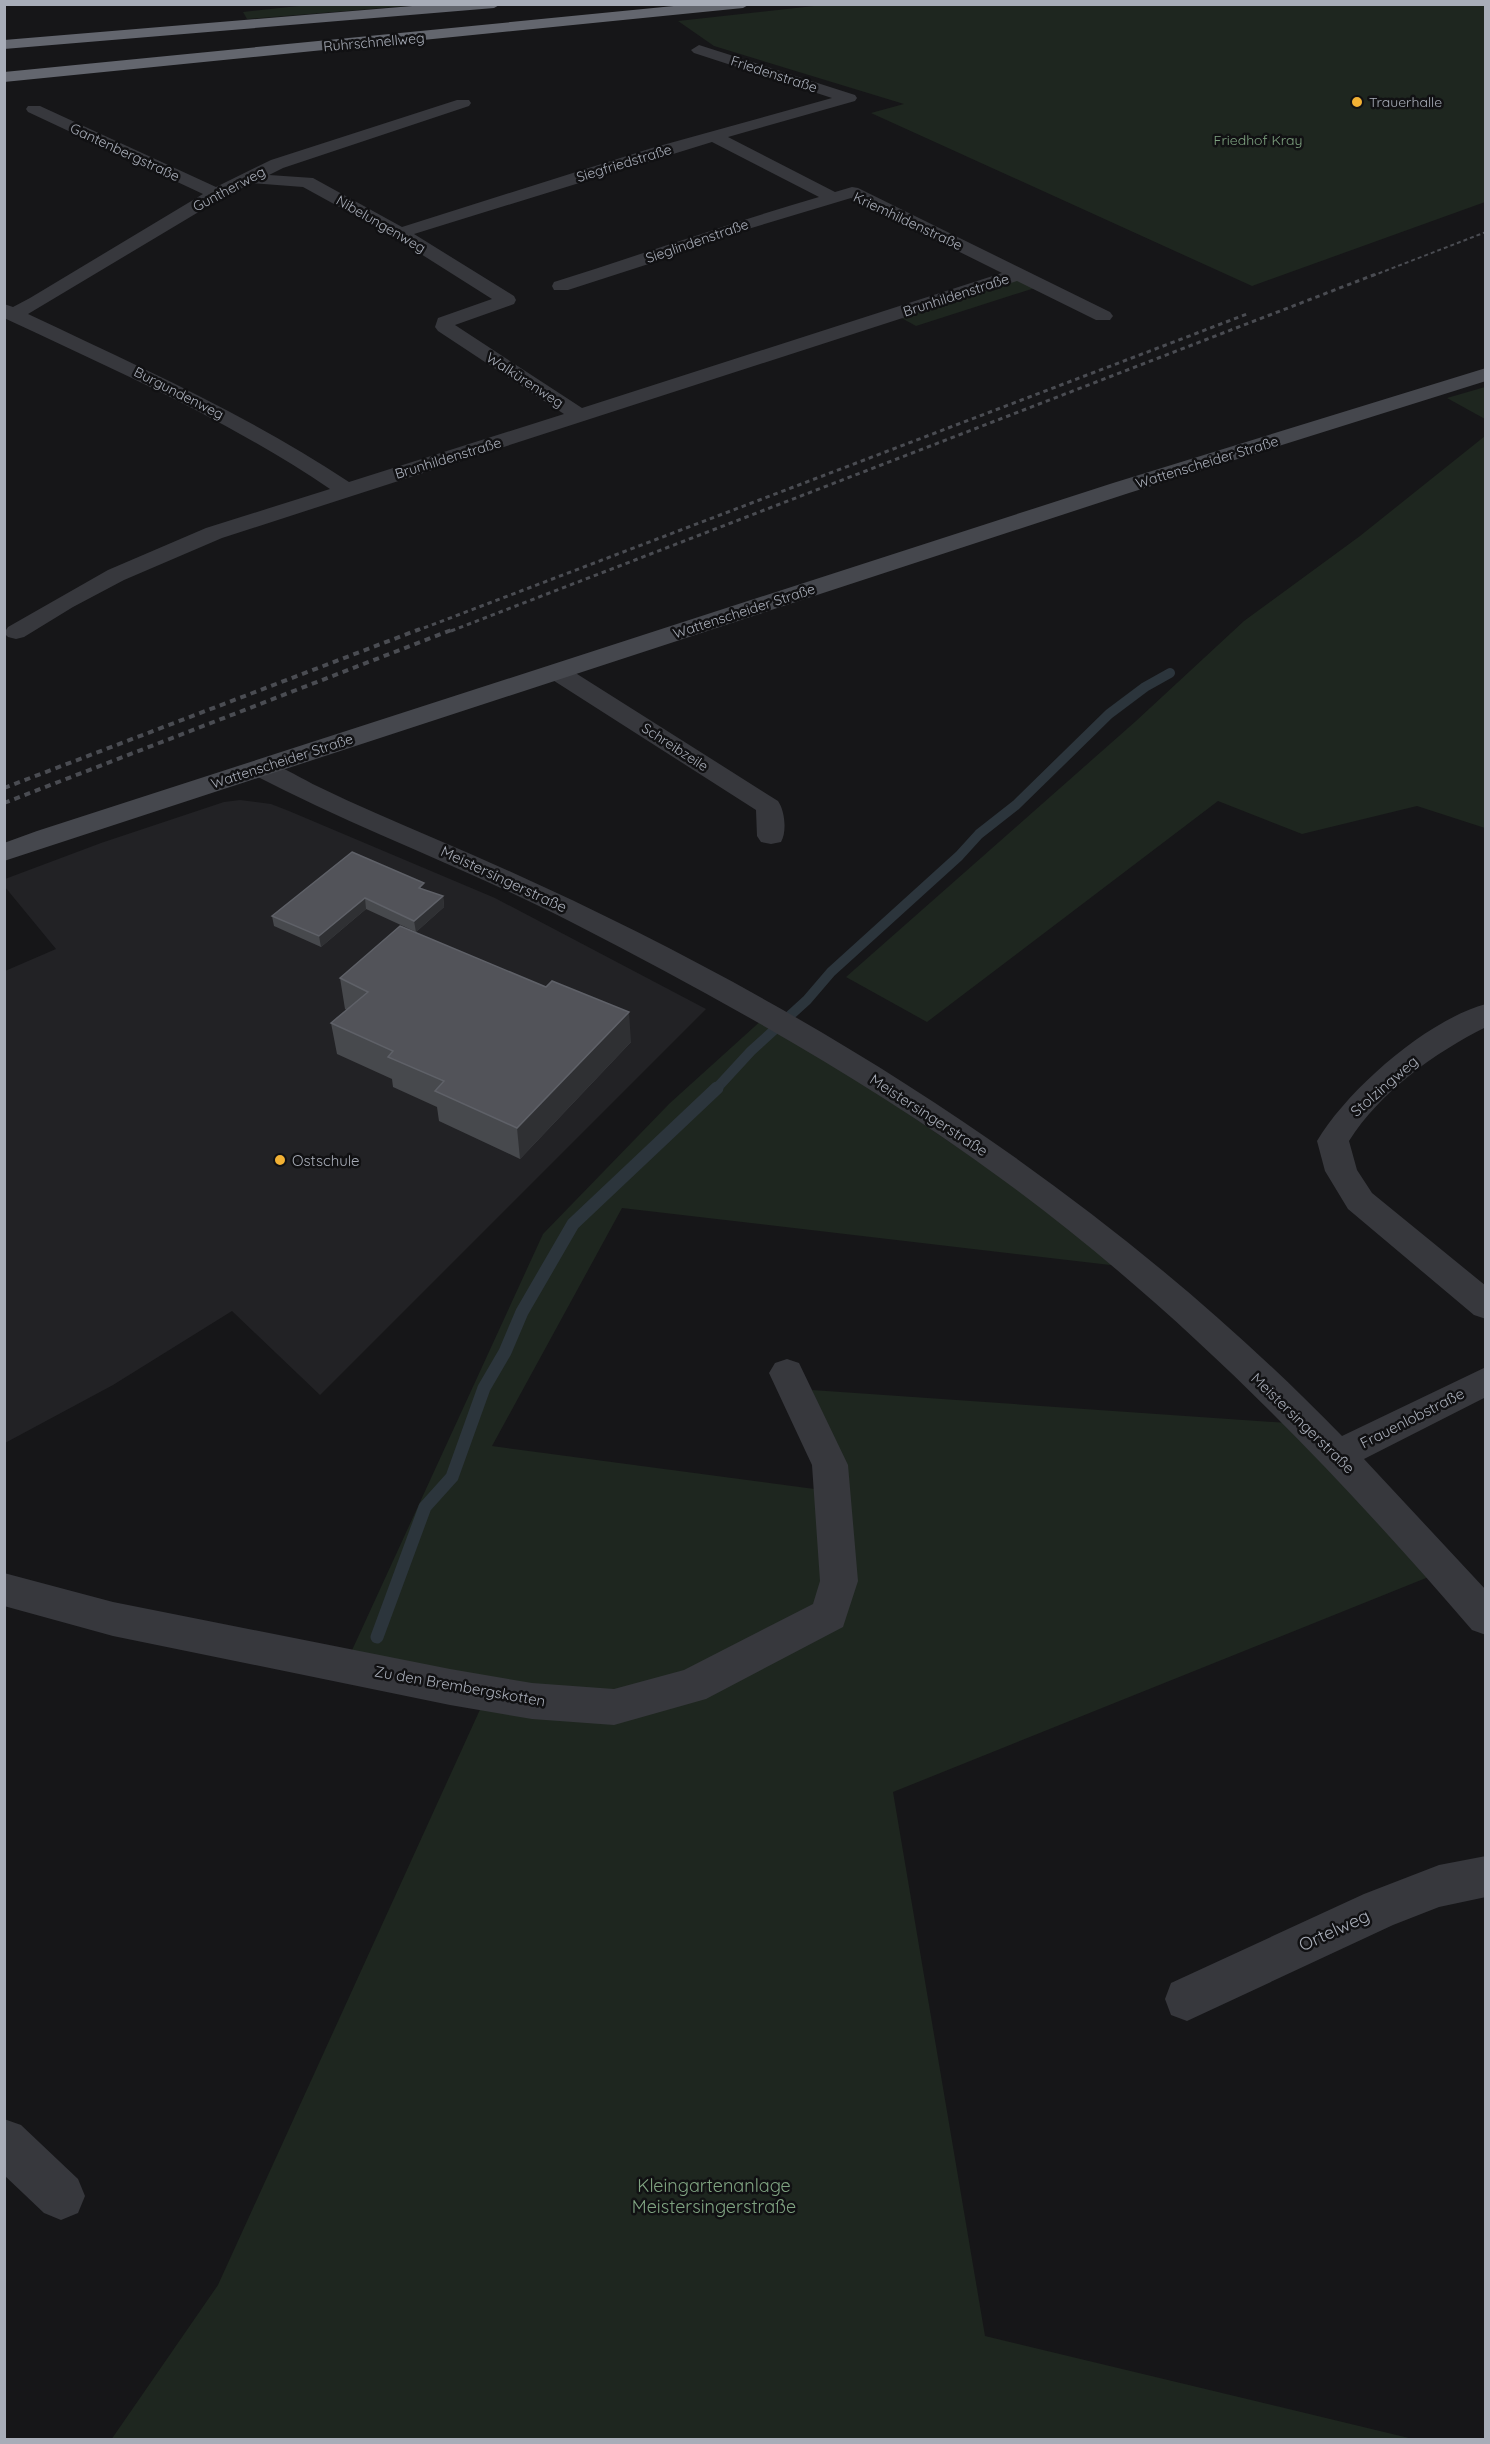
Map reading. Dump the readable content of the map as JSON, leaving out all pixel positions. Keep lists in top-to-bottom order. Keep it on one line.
{"streets":{"highway":["Ruhrschnellweg"],"main road":["Wattenscheider Straße"],"street":["Friedenstraße","Gantenbergstraße","Siegfriedstraße","Guntherweg","Kriemhildenstraße","Nibelungenweg","Sieglindenstraße","Brunhildenstraße","Walkürenweg","Burgundenweg","Schreibzeile","Meistersingerstraße","Stolzingweg","Frauenlobstraße","Zu den Brembergskotten","Ortelweg"]},"crossings":[["Friedenstraße","Siegfriedstraße"],["Gantenbergstraße","Guntherweg"],["Siegfriedstraße","Kriemhildenstraße"],["Siegfriedstraße","Nibelungenweg"],["Guntherweg","Nibelungenweg"],["Guntherweg","Burgundenweg"],["Kriemhildenstraße","Sieglindenstraße"],["Kriemhildenstraße","Brunhildenstraße"],["Nibelungenweg","Walkürenweg"],["Brunhildenstraße","Walkürenweg"],["Brunhildenstraße","Burgundenweg"],["Wattenscheider Straße","Schreibzeile"],["Wattenscheider Straße","Meistersingerstraße"],["Meistersingerstraße","Frauenlobstraße"]],"parks":["Friedhof Kray","Kleingartenanlage Meistersingerstraße"],"places":["Trauerhalle","Ostschule"]}
